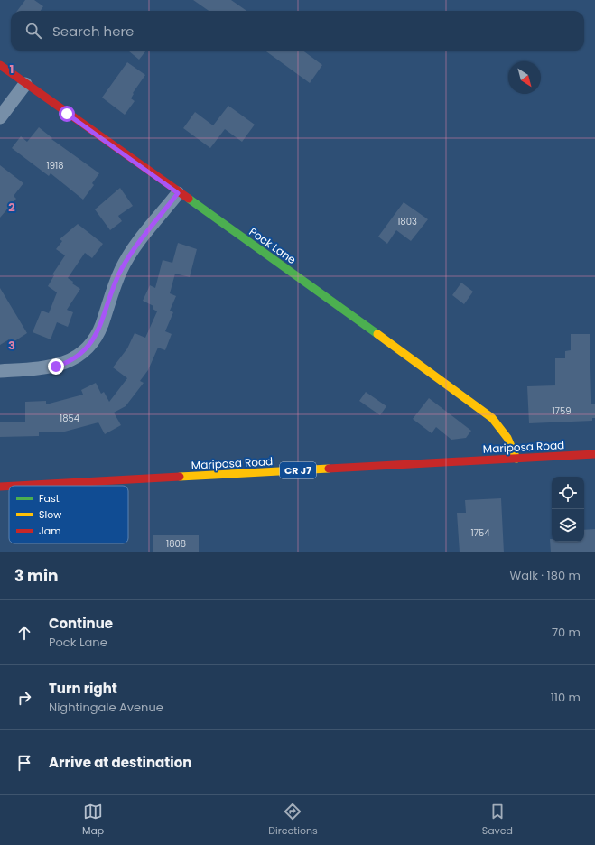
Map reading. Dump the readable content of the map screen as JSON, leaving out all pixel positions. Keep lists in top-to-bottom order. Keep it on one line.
{"streets":{"street":["Pock Lane","Mariposa Road","CR J7"]},"crossings":[["Pock Lane","Mariposa Road"]],"house_numbers":["1918","1803","1759","1854","1754","1808"],"legend":["Fast","Slow","Jam"],"north":"bottom right","page":{"search":"Search here","heading":["3 min","Walk · 180 m"],"list":[["Continue","Pock Lane","70 m"],["Turn right","Nightingale Avenue","110 m"],"Arrive at destination"],"nav":["Map","Directions","Saved"]},"grid":{"rows":["1","2","3"]}}
